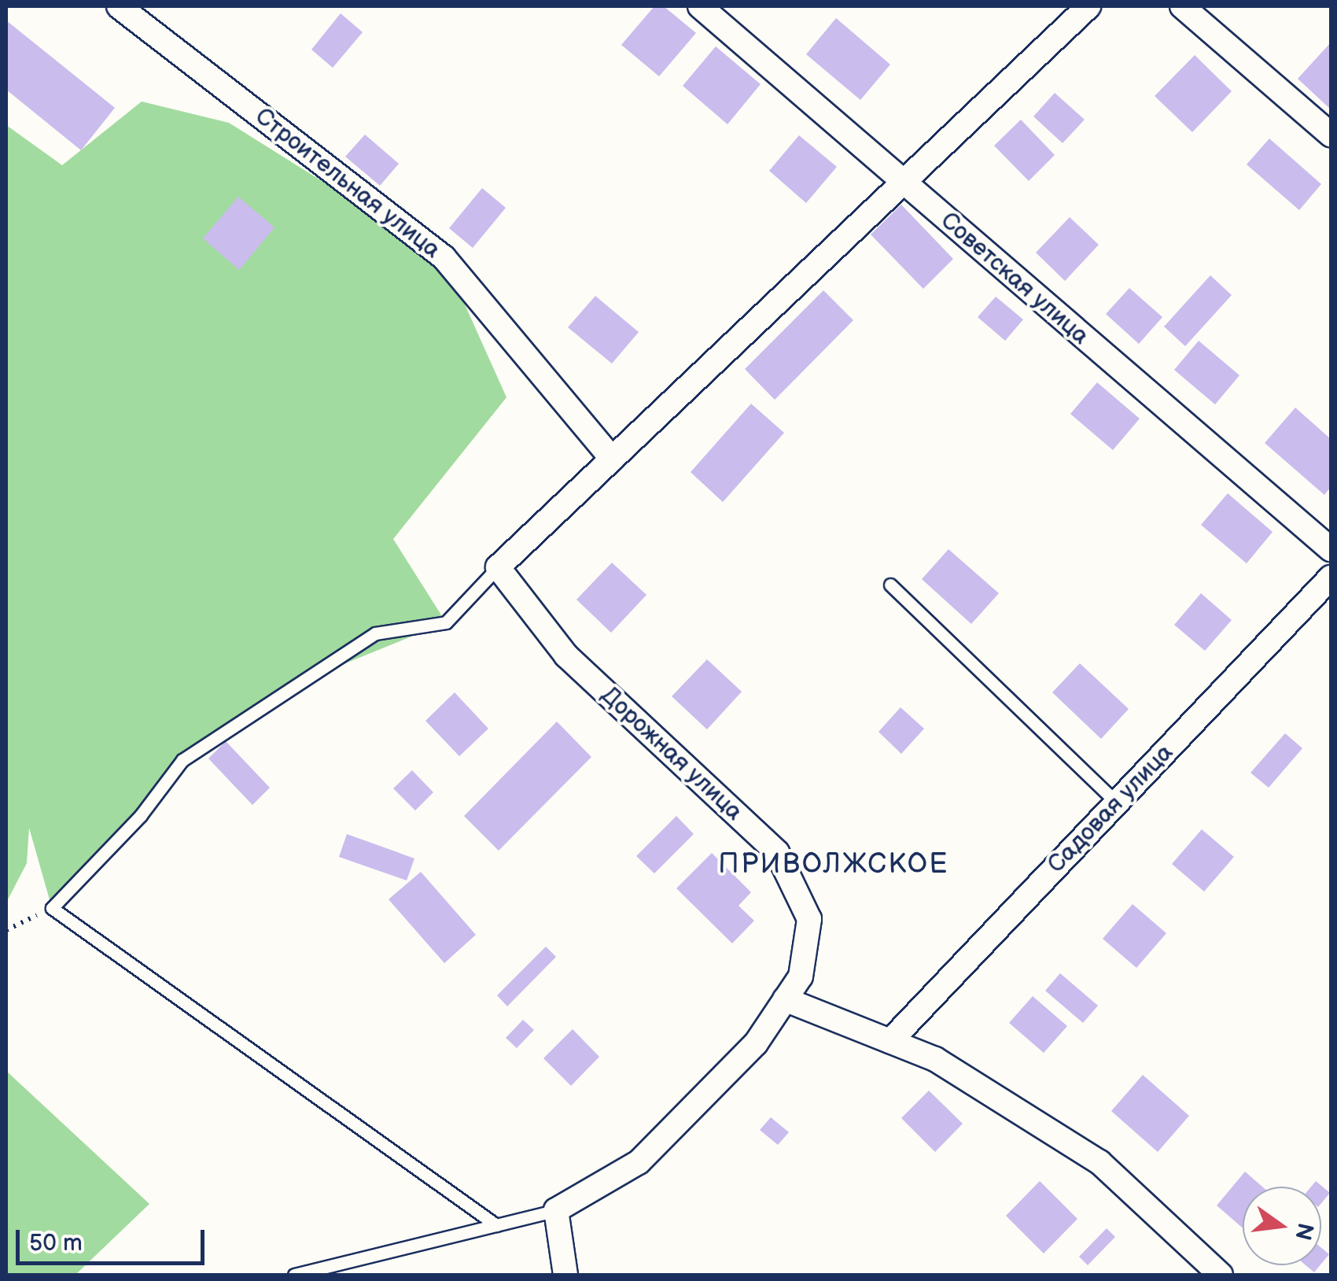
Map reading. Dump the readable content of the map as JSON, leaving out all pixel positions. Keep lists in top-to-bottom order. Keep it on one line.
{"streets":{"street":["Строительная улица","Советская улица","Дорожная улица","Садовая улица"]},"districts":["ПРИВОЛЖСКОЕ"],"scale_bar":"50 m","north":"right"}
